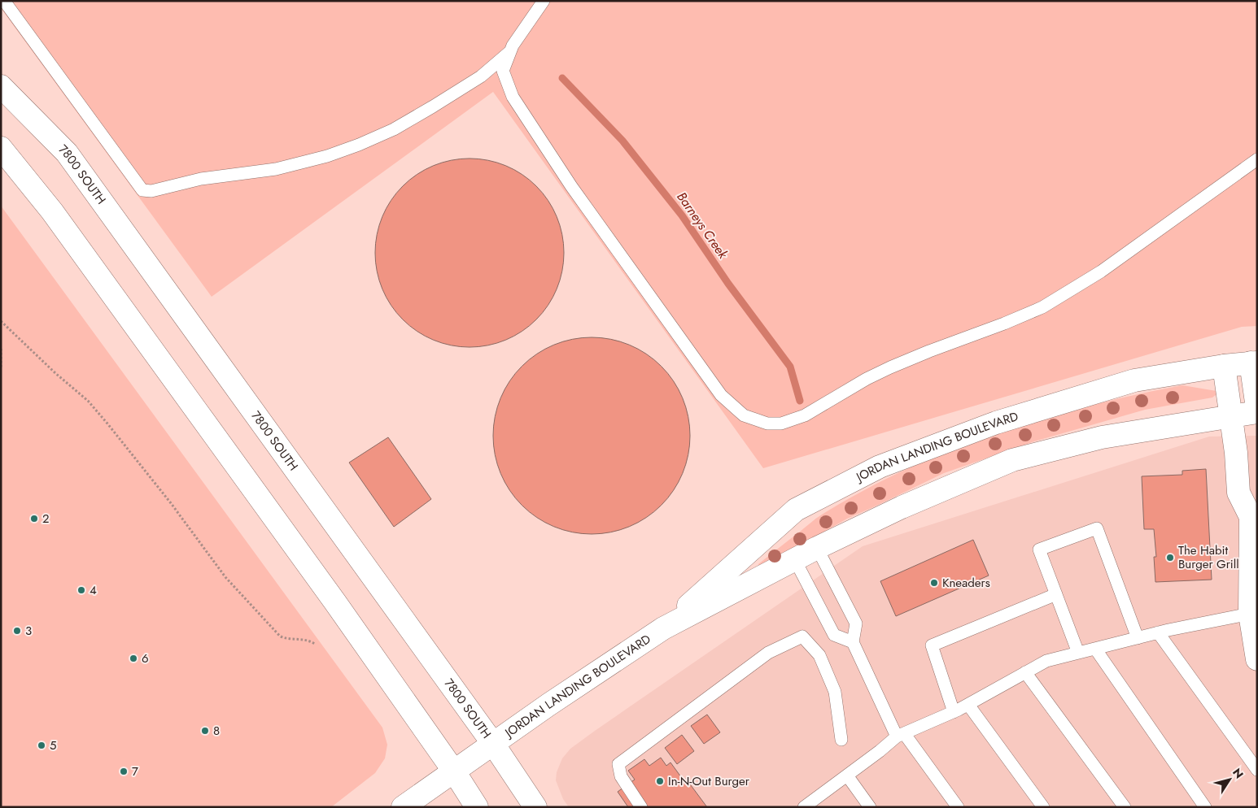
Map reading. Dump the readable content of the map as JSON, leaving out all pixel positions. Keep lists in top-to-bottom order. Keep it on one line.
{"streets":{"main road":["7800 SOUTH","JORDAN LANDING BOULEVARD"]},"crossings":[["7800 SOUTH","JORDAN LANDING BOULEVARD"]],"water":["Barneys Creek"],"places":["2","The Habit Burger Grill","Kneaders","4","3","6","8","5","7","In-N-Out Burger"],"north":"top right"}
